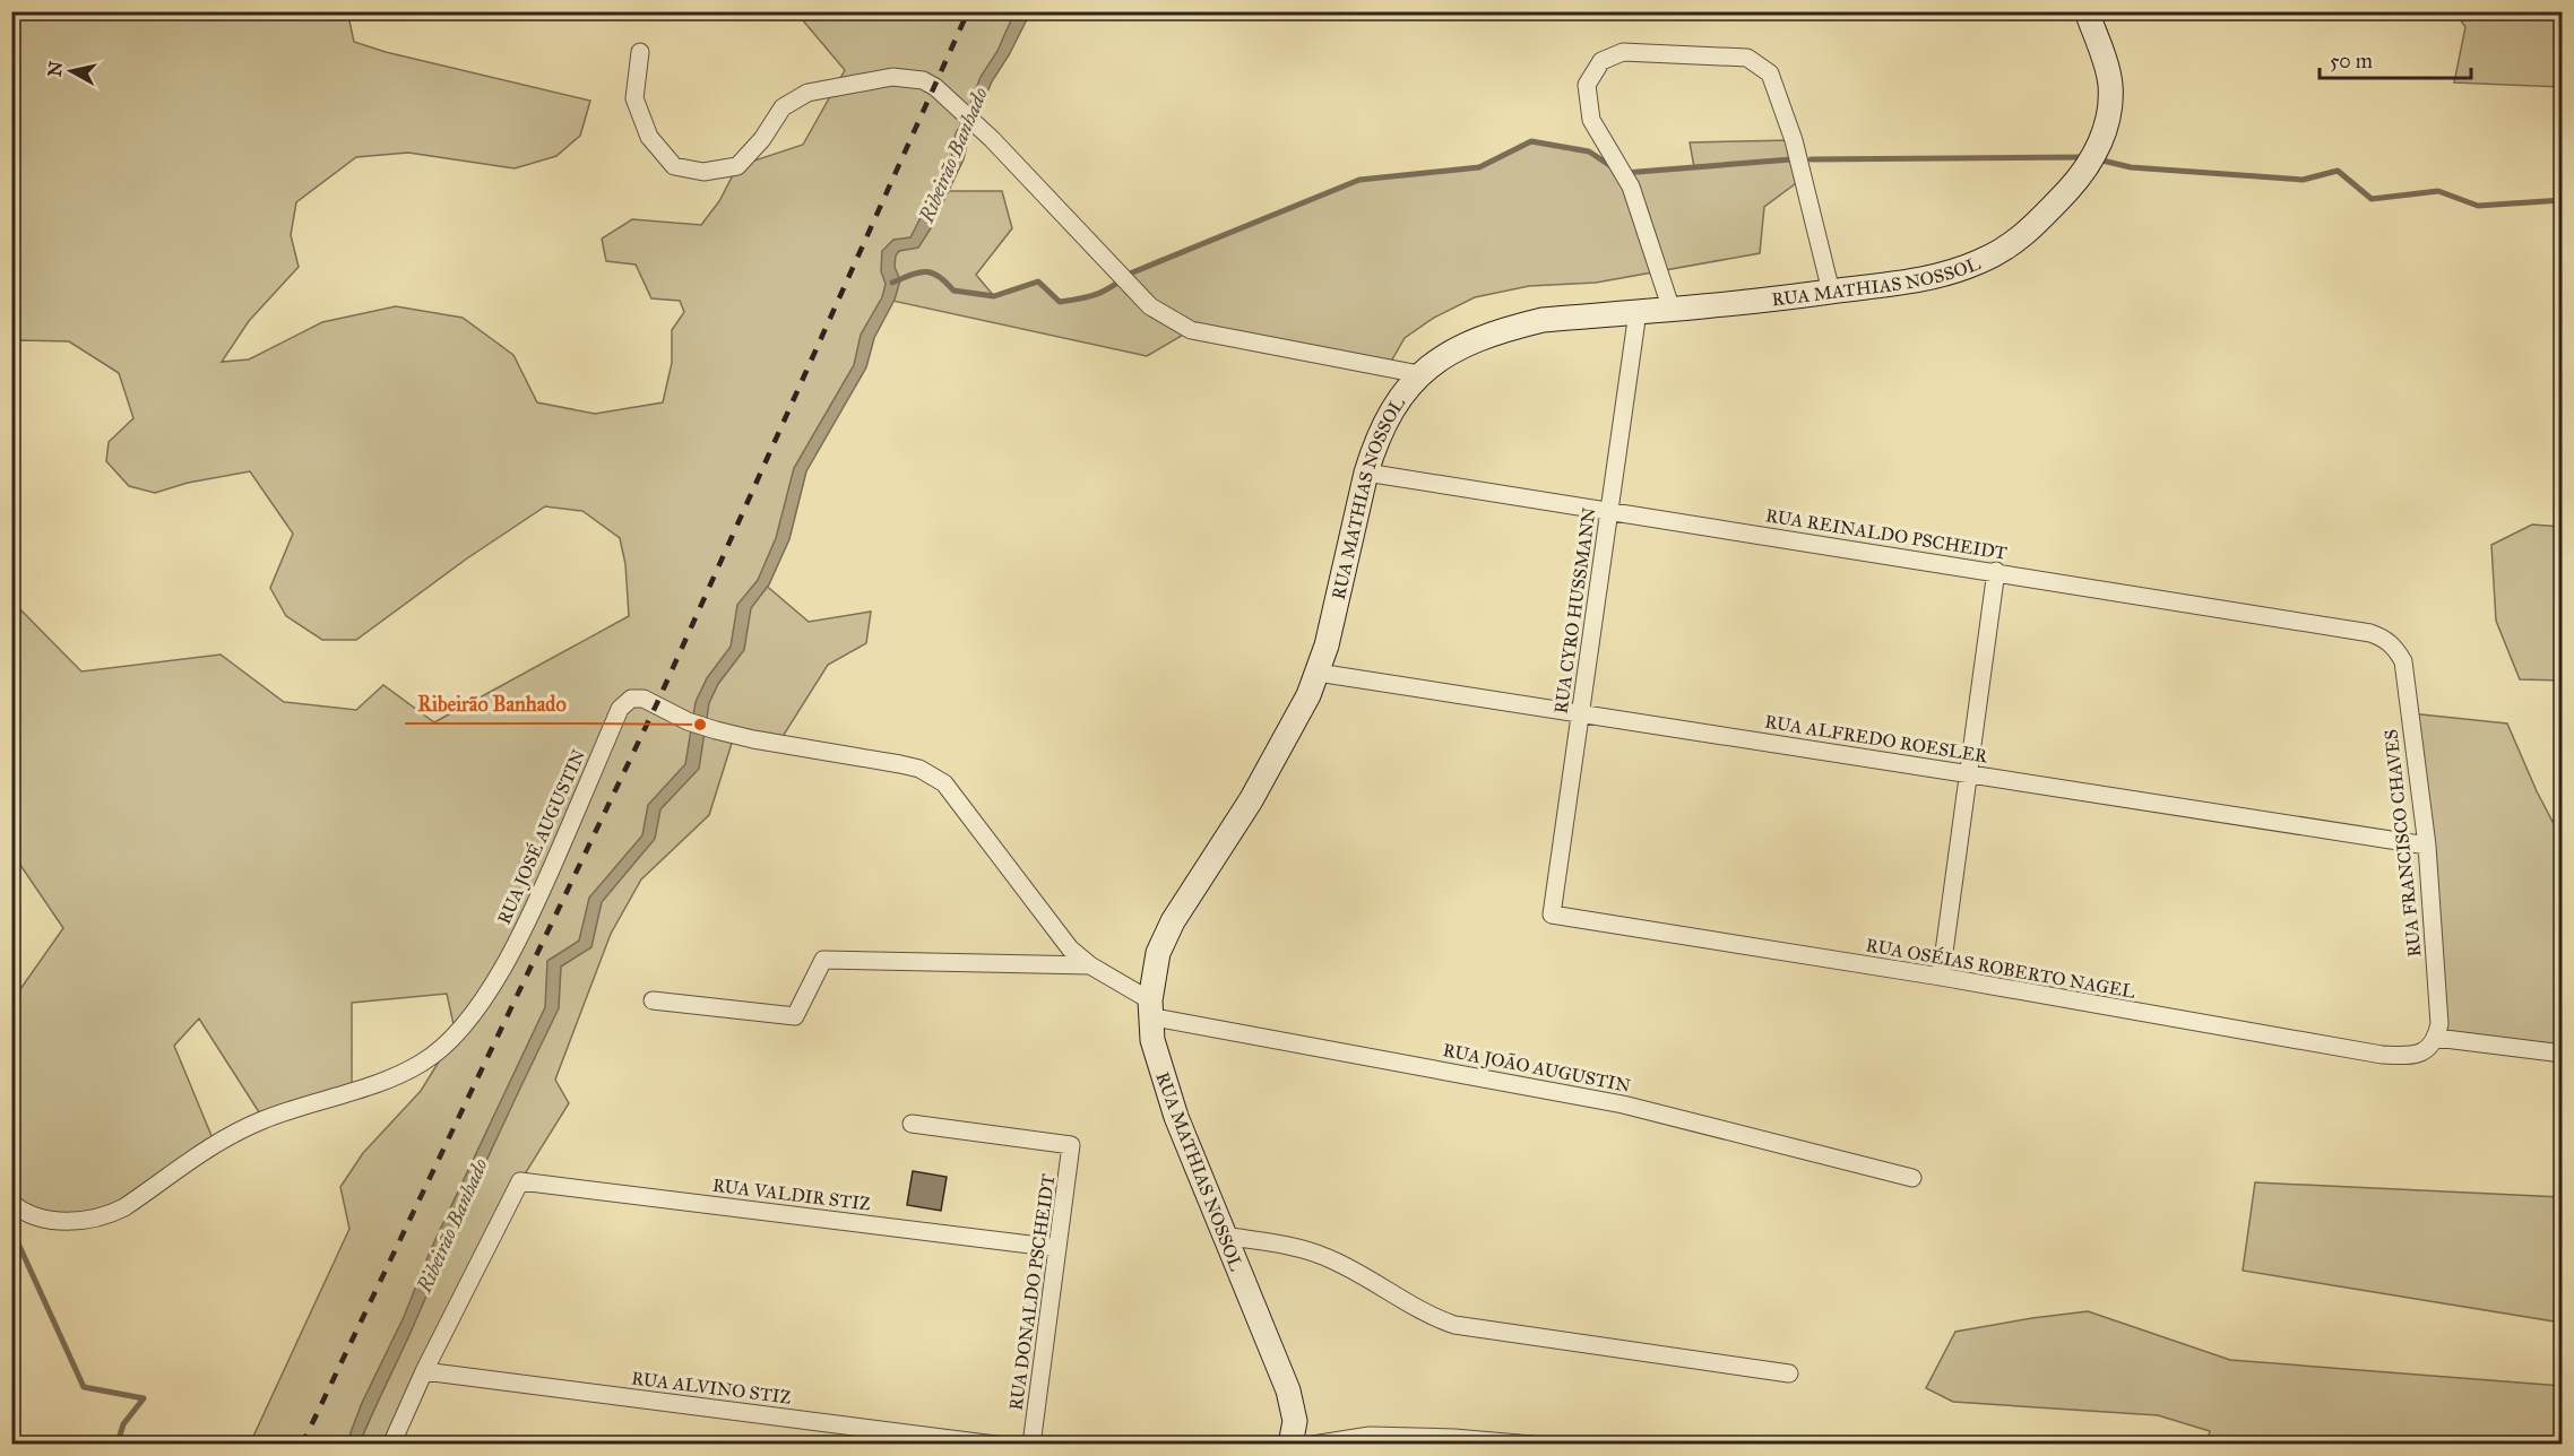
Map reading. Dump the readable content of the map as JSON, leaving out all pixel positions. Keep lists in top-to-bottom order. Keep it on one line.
{"streets":{"street":["RUA MATHIAS NOSSOL","RUA REINALDO PSCHEIDT","RUA CYRO HUSSMANN","RUA ALFREDO ROESLER","RUA JOSÉ AUGUSTIN","RUA FRANCISCO CHAVES","RUA OSÉIAS ROBERTO NAGEL","RUA JOÃO AUGUSTIN","RUA VALDIR STIZ","RUA DONALDO PSCHEIDT","RUA ALVINO STIZ"]},"crossings":[["RUA MATHIAS NOSSOL","RUA REINALDO PSCHEIDT"],["RUA MATHIAS NOSSOL","RUA CYRO HUSSMANN"],["RUA MATHIAS NOSSOL","RUA ALFREDO ROESLER"],["RUA MATHIAS NOSSOL","RUA JOSÉ AUGUSTIN"],["RUA MATHIAS NOSSOL","RUA JOÃO AUGUSTIN"],["RUA REINALDO PSCHEIDT","RUA CYRO HUSSMANN"],["RUA REINALDO PSCHEIDT","RUA FRANCISCO CHAVES"],["RUA CYRO HUSSMANN","RUA ALFREDO ROESLER"],["RUA CYRO HUSSMANN","RUA OSÉIAS ROBERTO NAGEL"],["RUA ALFREDO ROESLER","RUA FRANCISCO CHAVES"],["RUA JOSÉ AUGUSTIN","RUA JOÃO AUGUSTIN"],["RUA FRANCISCO CHAVES","RUA OSÉIAS ROBERTO NAGEL"],["RUA VALDIR STIZ","RUA DONALDO PSCHEIDT"],["RUA VALDIR STIZ","RUA ALVINO STIZ"]],"water":["Ribeirão Banhado"],"places":["Ribeirão Banhado"],"scale_bar":"50 m","north":"left"}
